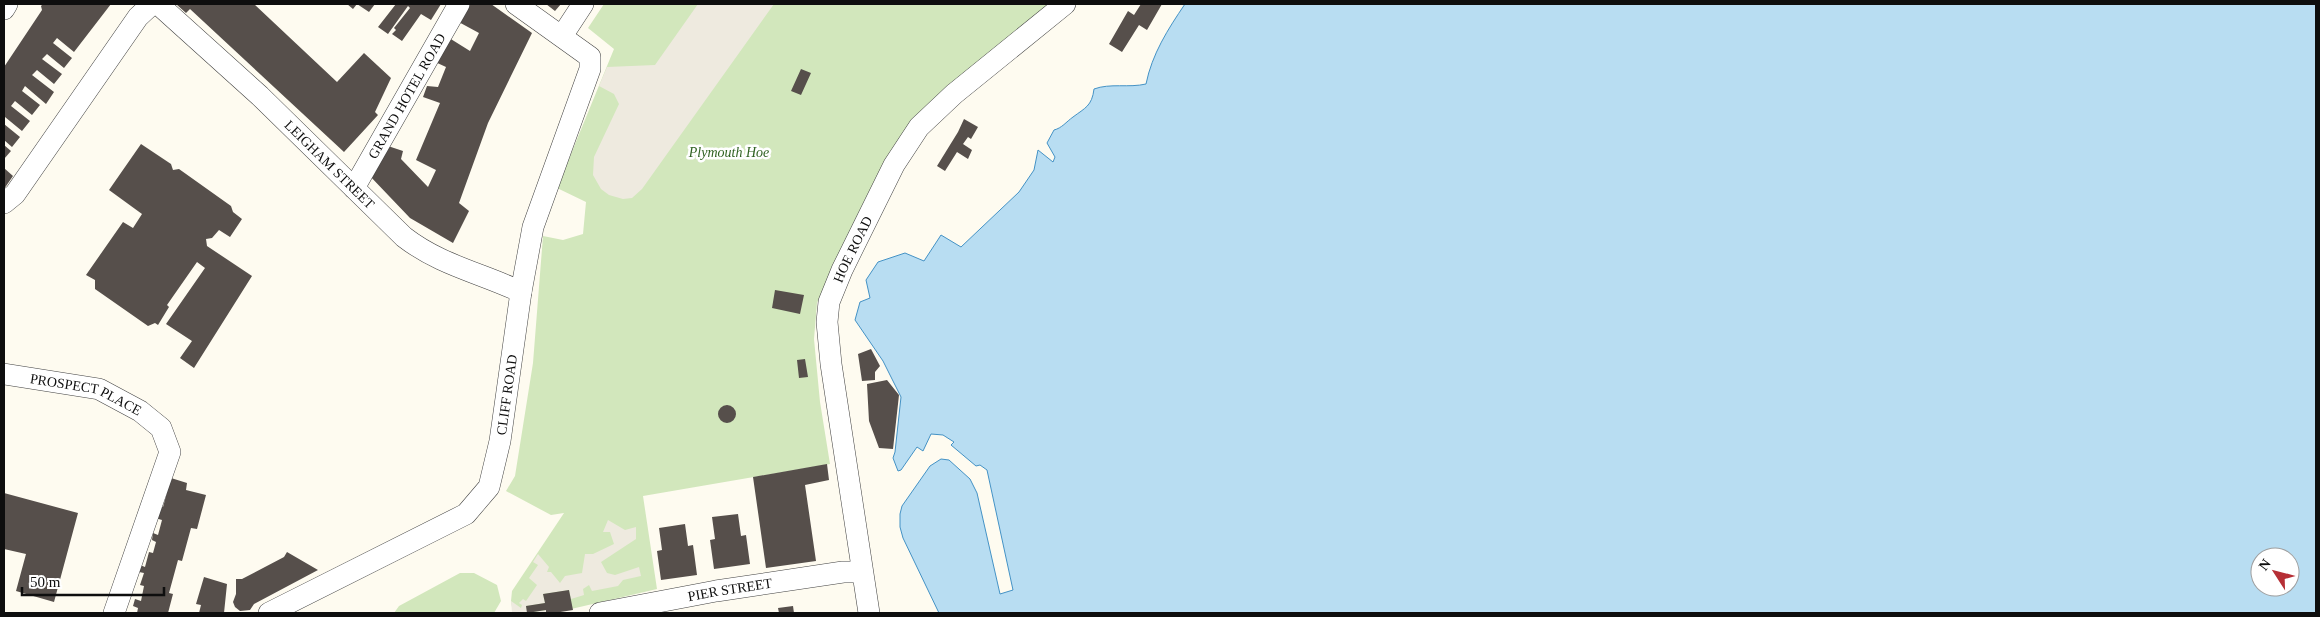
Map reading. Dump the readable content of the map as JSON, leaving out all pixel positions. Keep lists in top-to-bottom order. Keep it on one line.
{"streets":{"street":["GRAND HOTEL ROAD","LEIGHAM STREET","HOE ROAD","CLIFF ROAD","PROSPECT PLACE","PIER STREET"]},"crossings":[["GRAND HOTEL ROAD","LEIGHAM STREET"],["LEIGHAM STREET","CLIFF ROAD"],["HOE ROAD","PIER STREET"]],"parks":["Plymouth Hoe"],"scale_bar":"50 m","north":"top left"}
